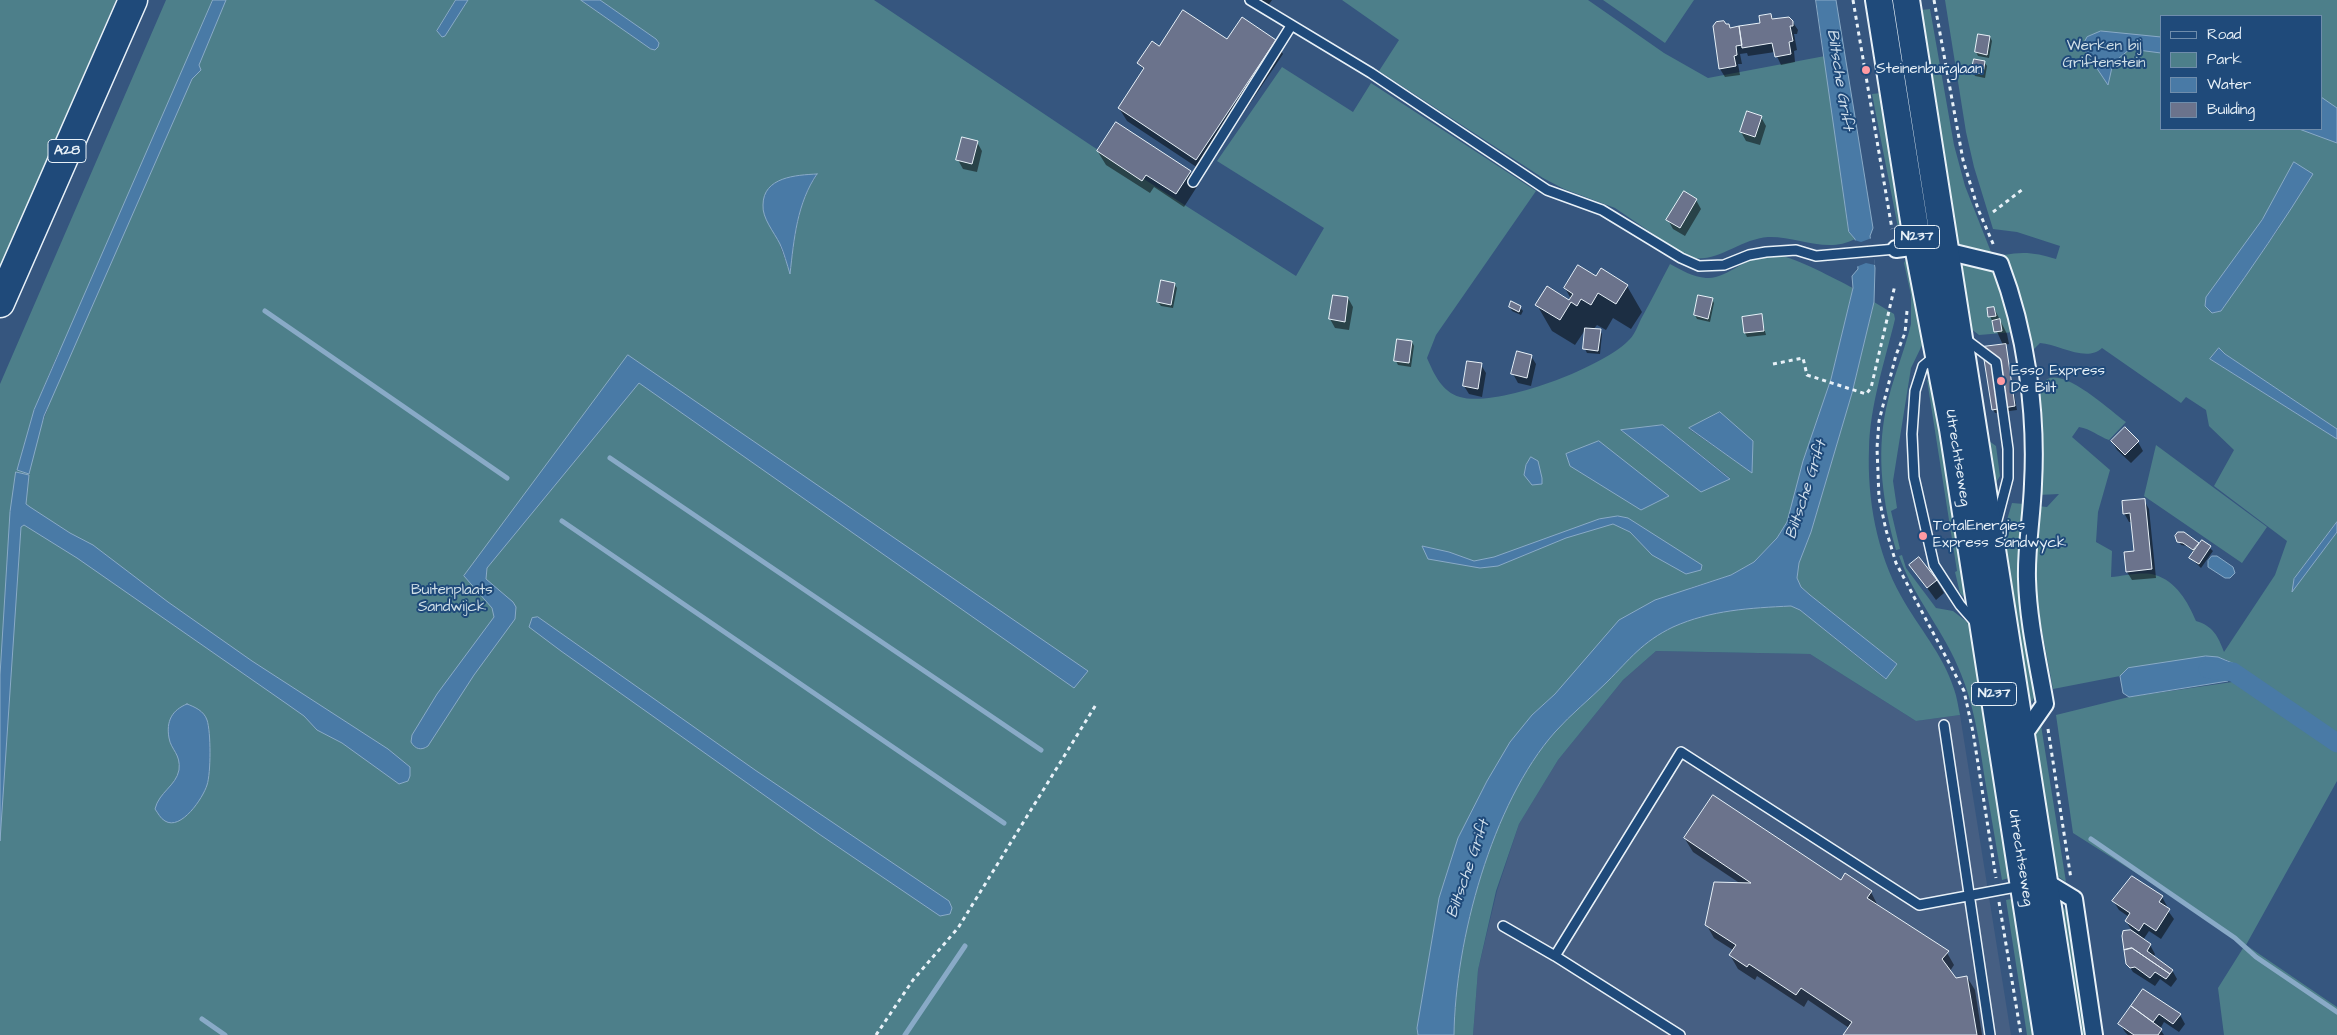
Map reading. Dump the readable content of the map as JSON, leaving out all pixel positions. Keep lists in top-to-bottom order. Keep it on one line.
{"streets":{"highway":["A28"],"main road":["N237","Utrechtseweg"]},"water":["Biltsche Grift"],"parks":["Werken bij Griftenstein","Buitenplaats Sandwijck"],"places":["Steinenburglaan","Esso Express De Bilt","TotalEnergies Express Sandwyck"],"legend":["Road","Park","Water","Building"]}
